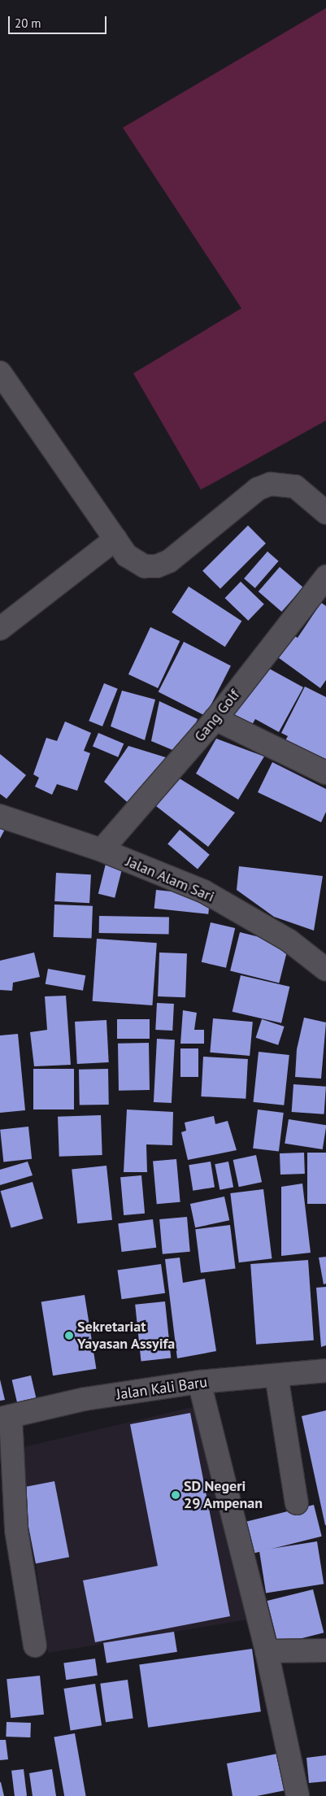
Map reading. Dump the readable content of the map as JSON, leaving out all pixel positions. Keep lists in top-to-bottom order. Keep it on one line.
{"streets":{"street":["Gang Golf","Jalan Alam Sari","Jalan Kali Baru"]},"crossings":[["Gang Golf","Jalan Alam Sari"]],"places":["Sekretariat Yayasan Assyifa","SD Negeri 29 Ampenan"],"scale_bar":"20 m"}
